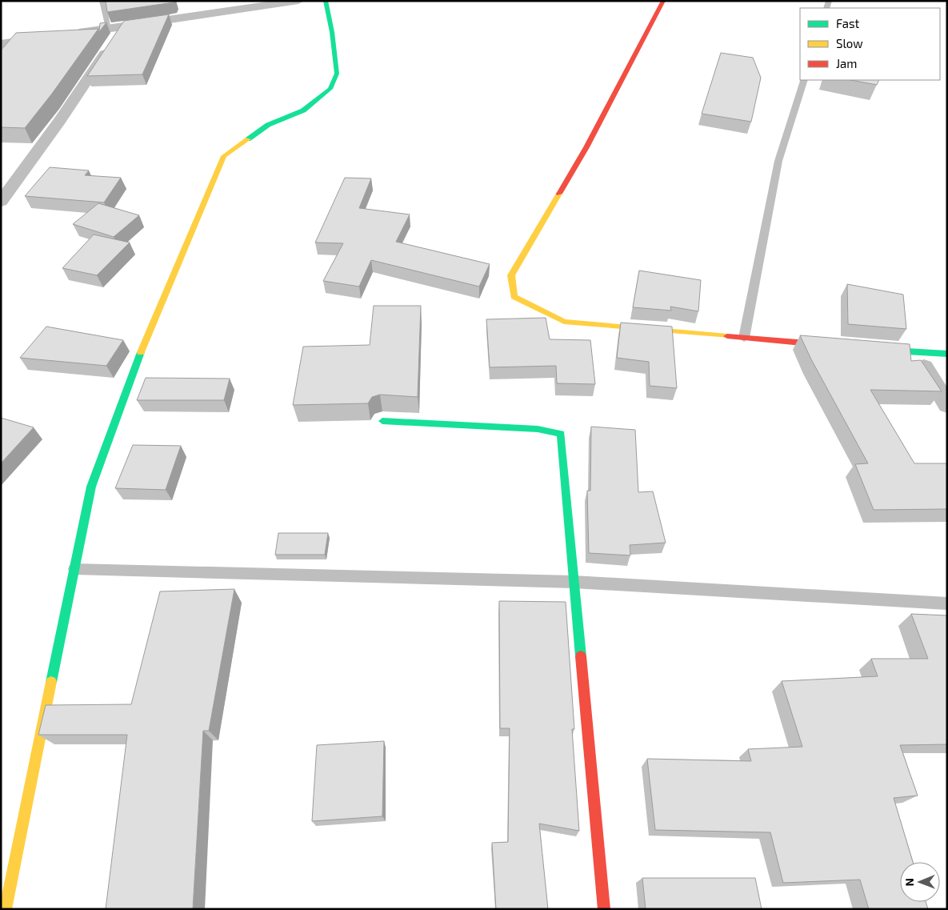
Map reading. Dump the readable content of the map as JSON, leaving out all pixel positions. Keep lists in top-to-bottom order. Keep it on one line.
{"legend":["Fast","Slow","Jam"],"north":"left"}
